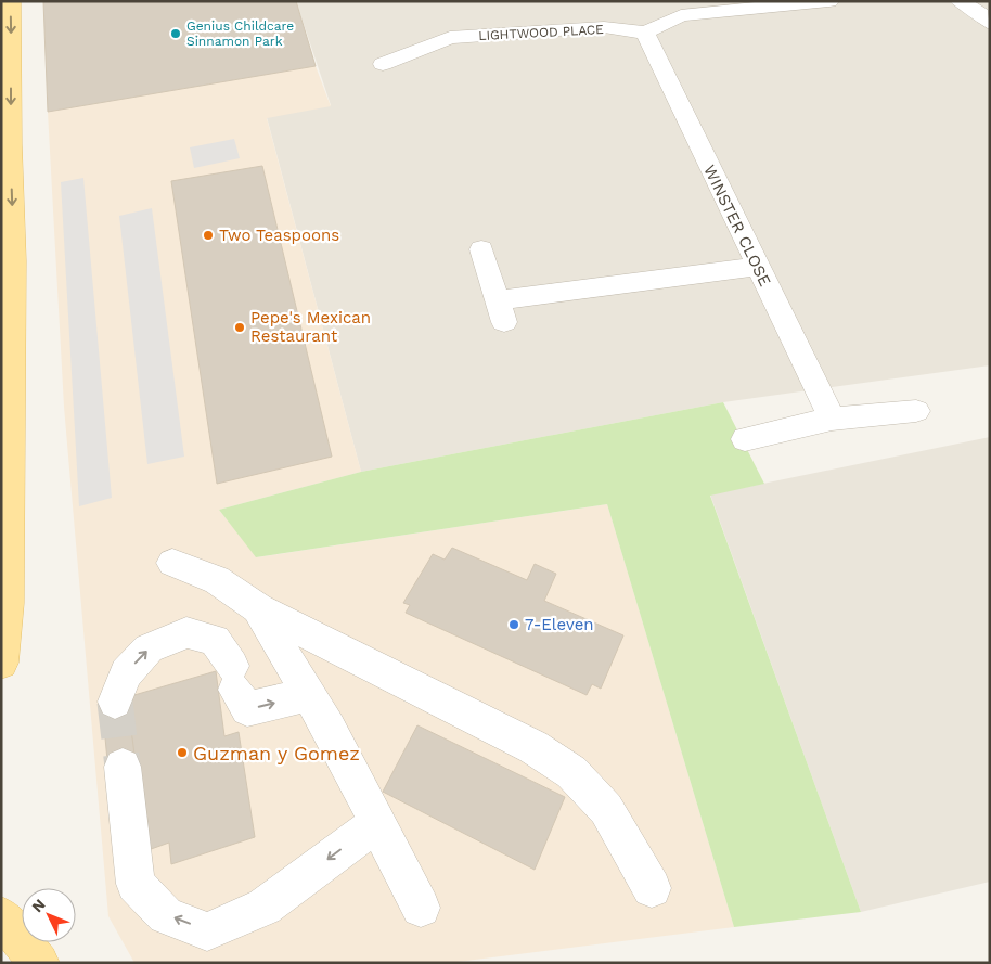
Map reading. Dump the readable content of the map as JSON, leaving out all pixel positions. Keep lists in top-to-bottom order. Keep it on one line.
{"streets":{"street":["LIGHTWOOD PLACE","WINSTER CLOSE"]},"crossings":[["LIGHTWOOD PLACE","WINSTER CLOSE"]],"places":["Genius Childcare Sinnamon Park","Two Teaspoons","Pepe's Mexican Restaurant","7-Eleven","Guzman y Gomez"],"north":"top left"}
